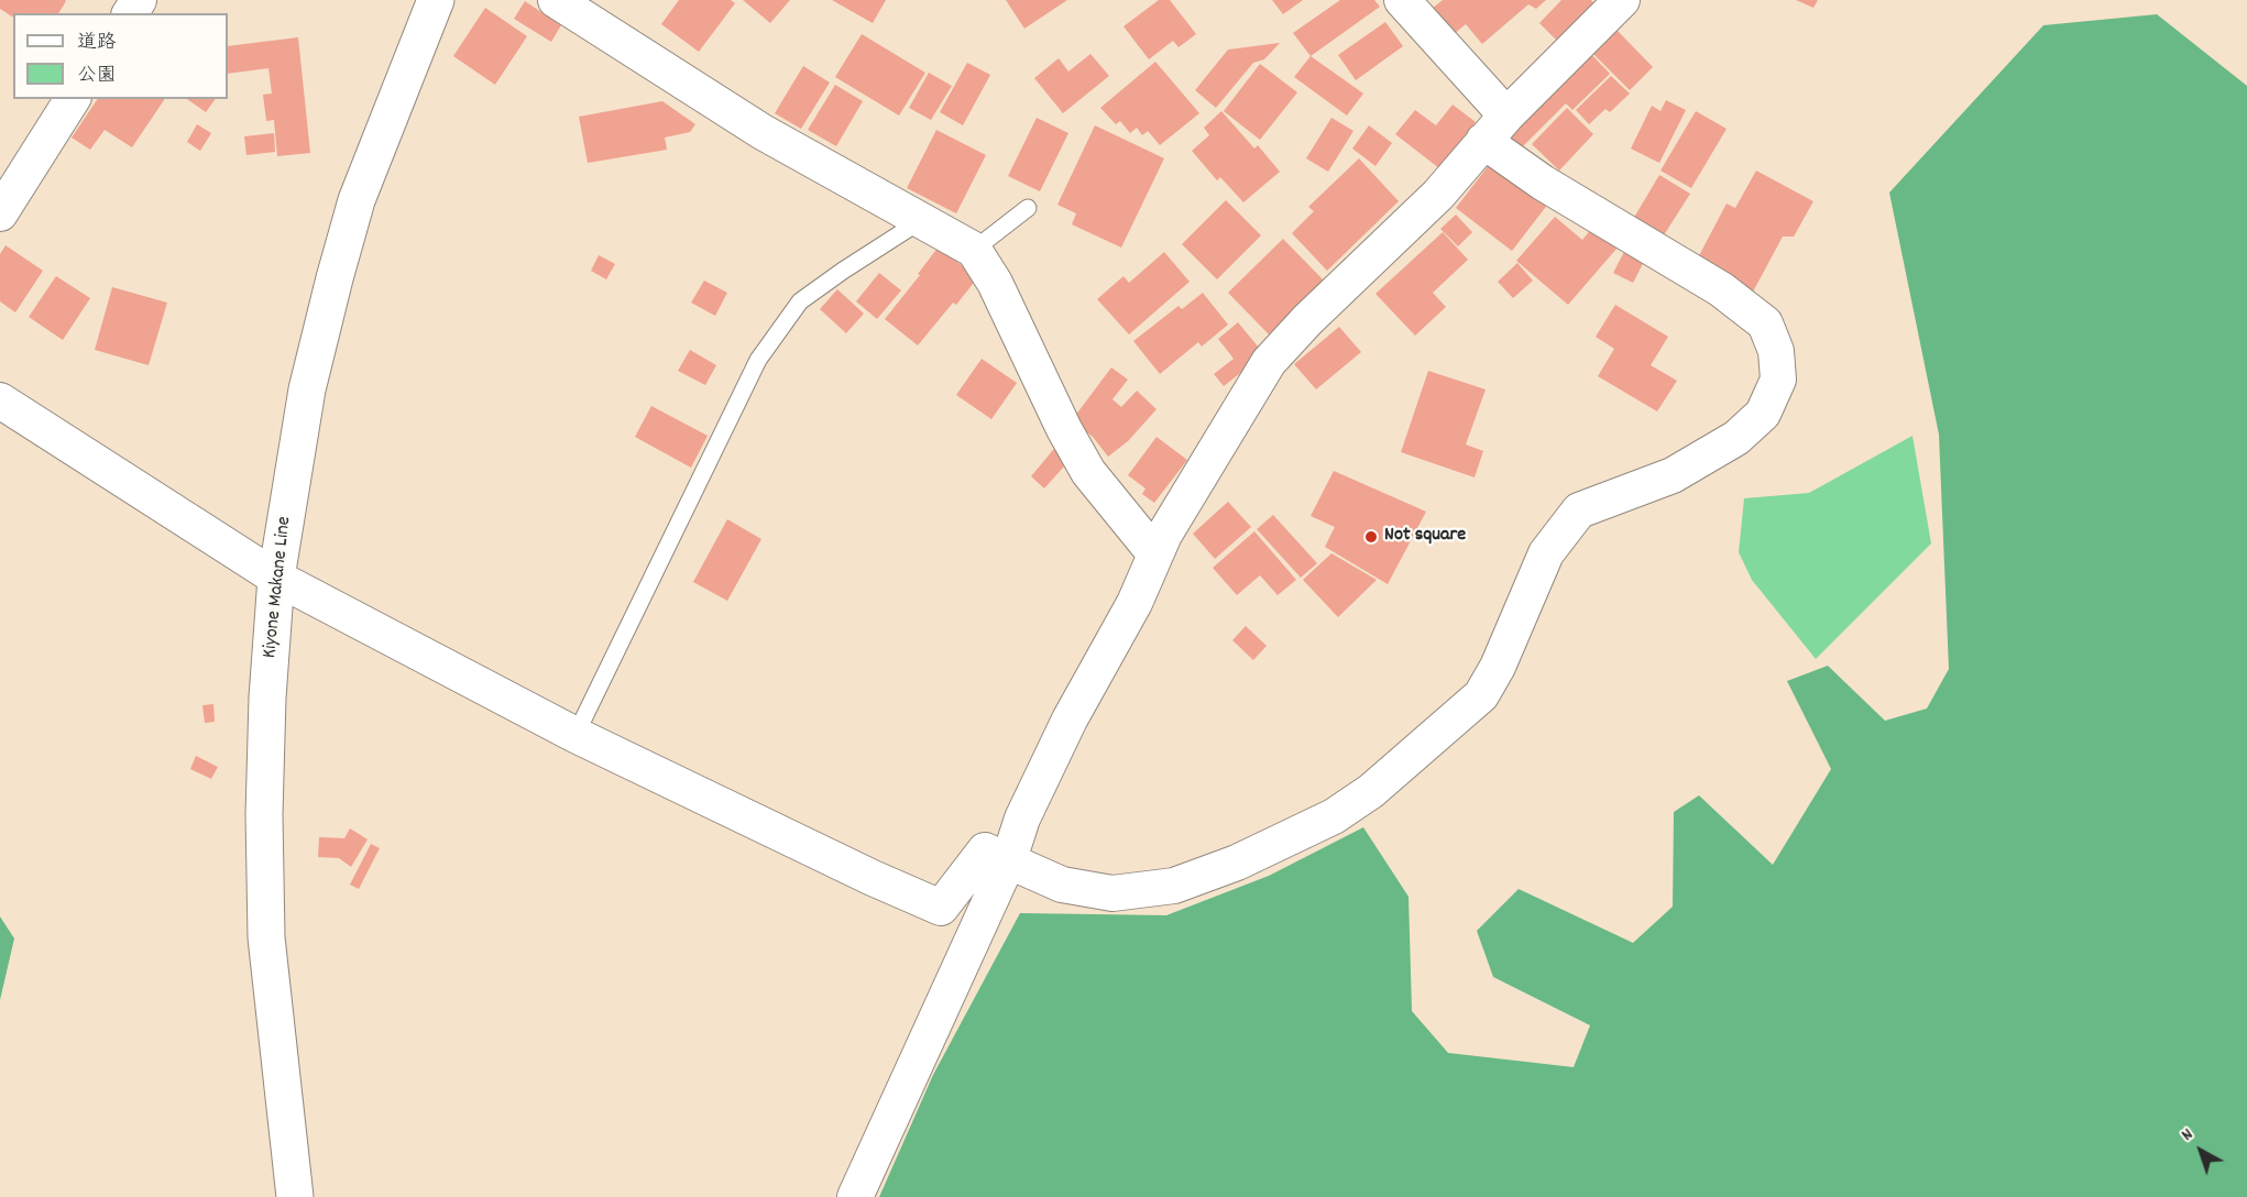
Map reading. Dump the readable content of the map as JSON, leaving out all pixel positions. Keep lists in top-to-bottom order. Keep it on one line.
{"streets":{"main road":["Kiyone Makane Line"]},"places":["Not square"],"legend":["道路","公園"],"north":"top left"}
